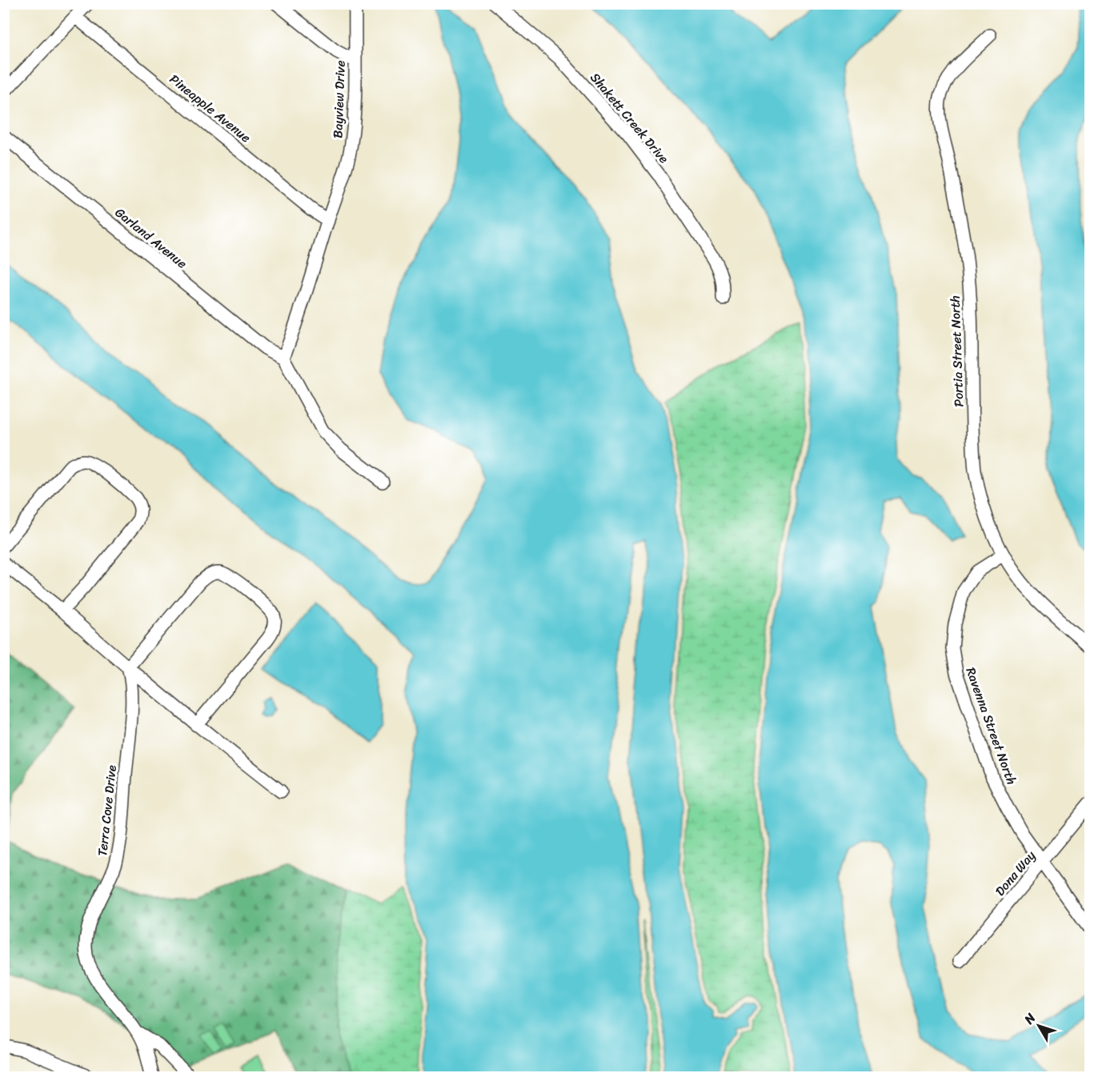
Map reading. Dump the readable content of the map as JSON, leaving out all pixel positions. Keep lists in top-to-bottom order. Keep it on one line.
{"streets":{"street":["Bayview Drive","Pineapple Avenue","Shakett Creek Drive","Garland Avenue","Portia Street North","Ravenna Street North","Terra Cove Drive","Dona Way"]},"crossings":[["Bayview Drive","Pineapple Avenue"],["Portia Street North","Ravenna Street North"],["Ravenna Street North","Dona Way"]],"north":"top left"}
